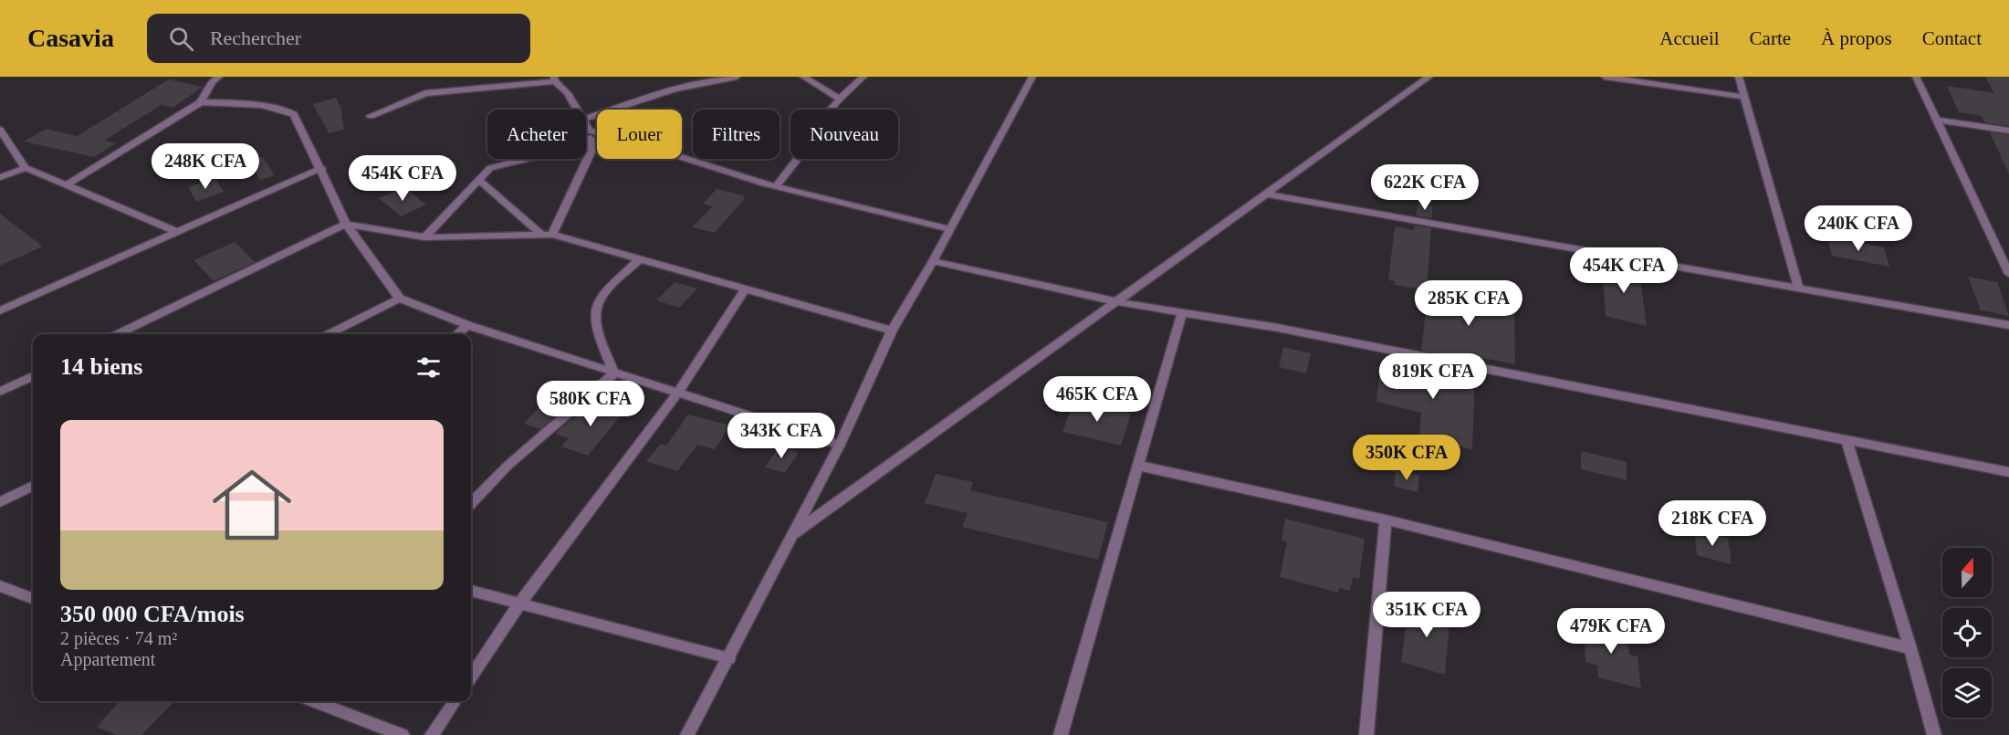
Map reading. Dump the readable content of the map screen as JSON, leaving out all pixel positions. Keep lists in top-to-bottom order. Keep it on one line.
{"north":"top","page":{"header":"Casavia","search":"Rechercher","nav":["Accueil","Carte","À propos","Contact"],"chip":["Acheter","Louer","Filtres","Nouveau"],"price":["248K CFA","454K CFA","622K CFA","240K CFA","454K CFA","285K CFA","819K CFA","465K CFA","580K CFA","343K CFA","350K CFA","218K CFA","351K CFA","479K CFA"],"heading":"14 biens","list":[{"name":"350 000 CFA/mois","note":"2 pièces · 74 m² · Appartement"}]}}
